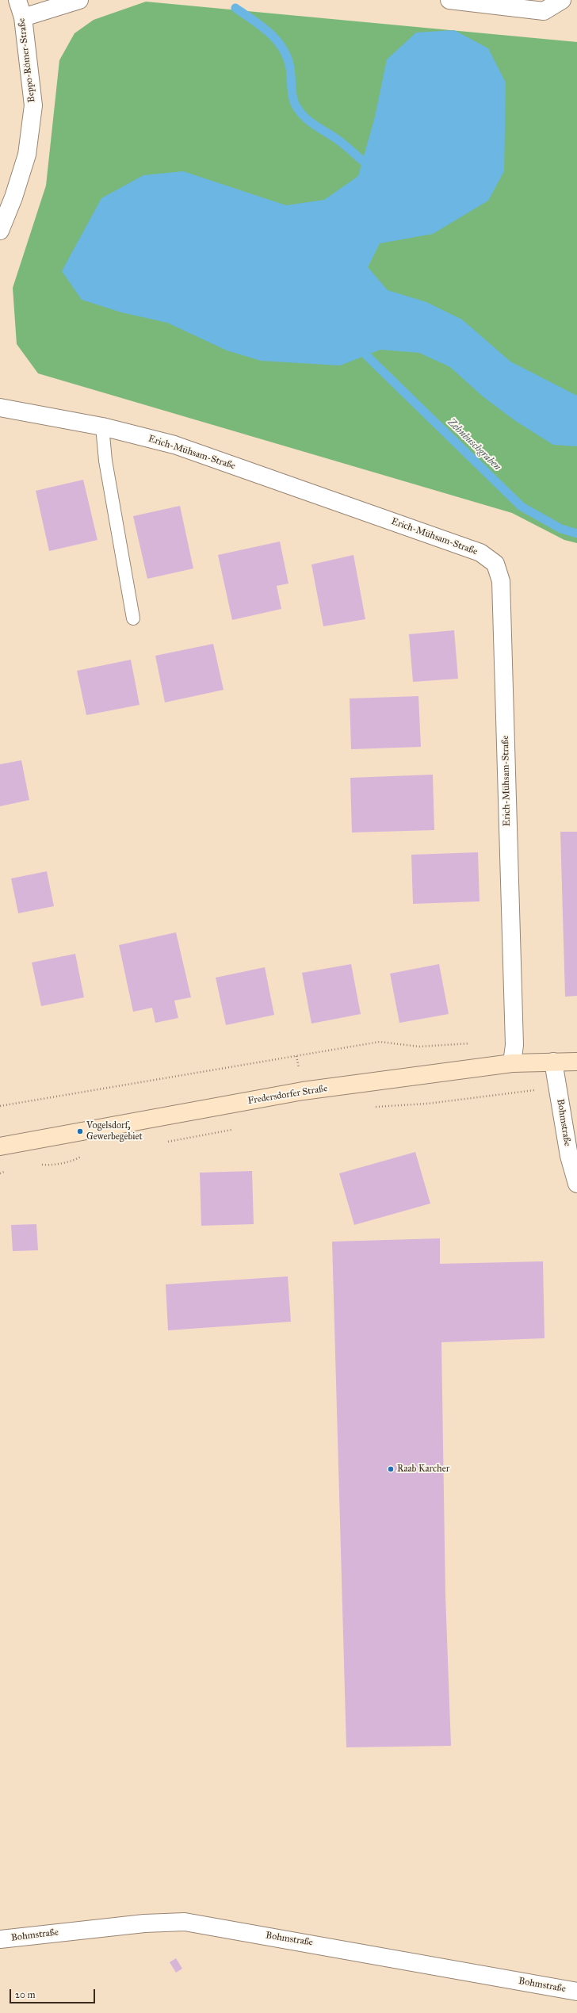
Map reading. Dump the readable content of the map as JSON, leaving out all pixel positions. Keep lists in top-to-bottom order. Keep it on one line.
{"streets":{"street":["Beppo-Römer-Straße","Erich-Mühsam-Straße","Fredersdorfer Straße","Bohmstraße"]},"crossings":[["Erich-Mühsam-Straße","Fredersdorfer Straße"],["Fredersdorfer Straße","Bohmstraße"]],"water":["Zehnbuschgraben"],"places":["Vogelsdorf, Gewerbegebiet","Raab Karcher"],"scale_bar":"20 m"}
